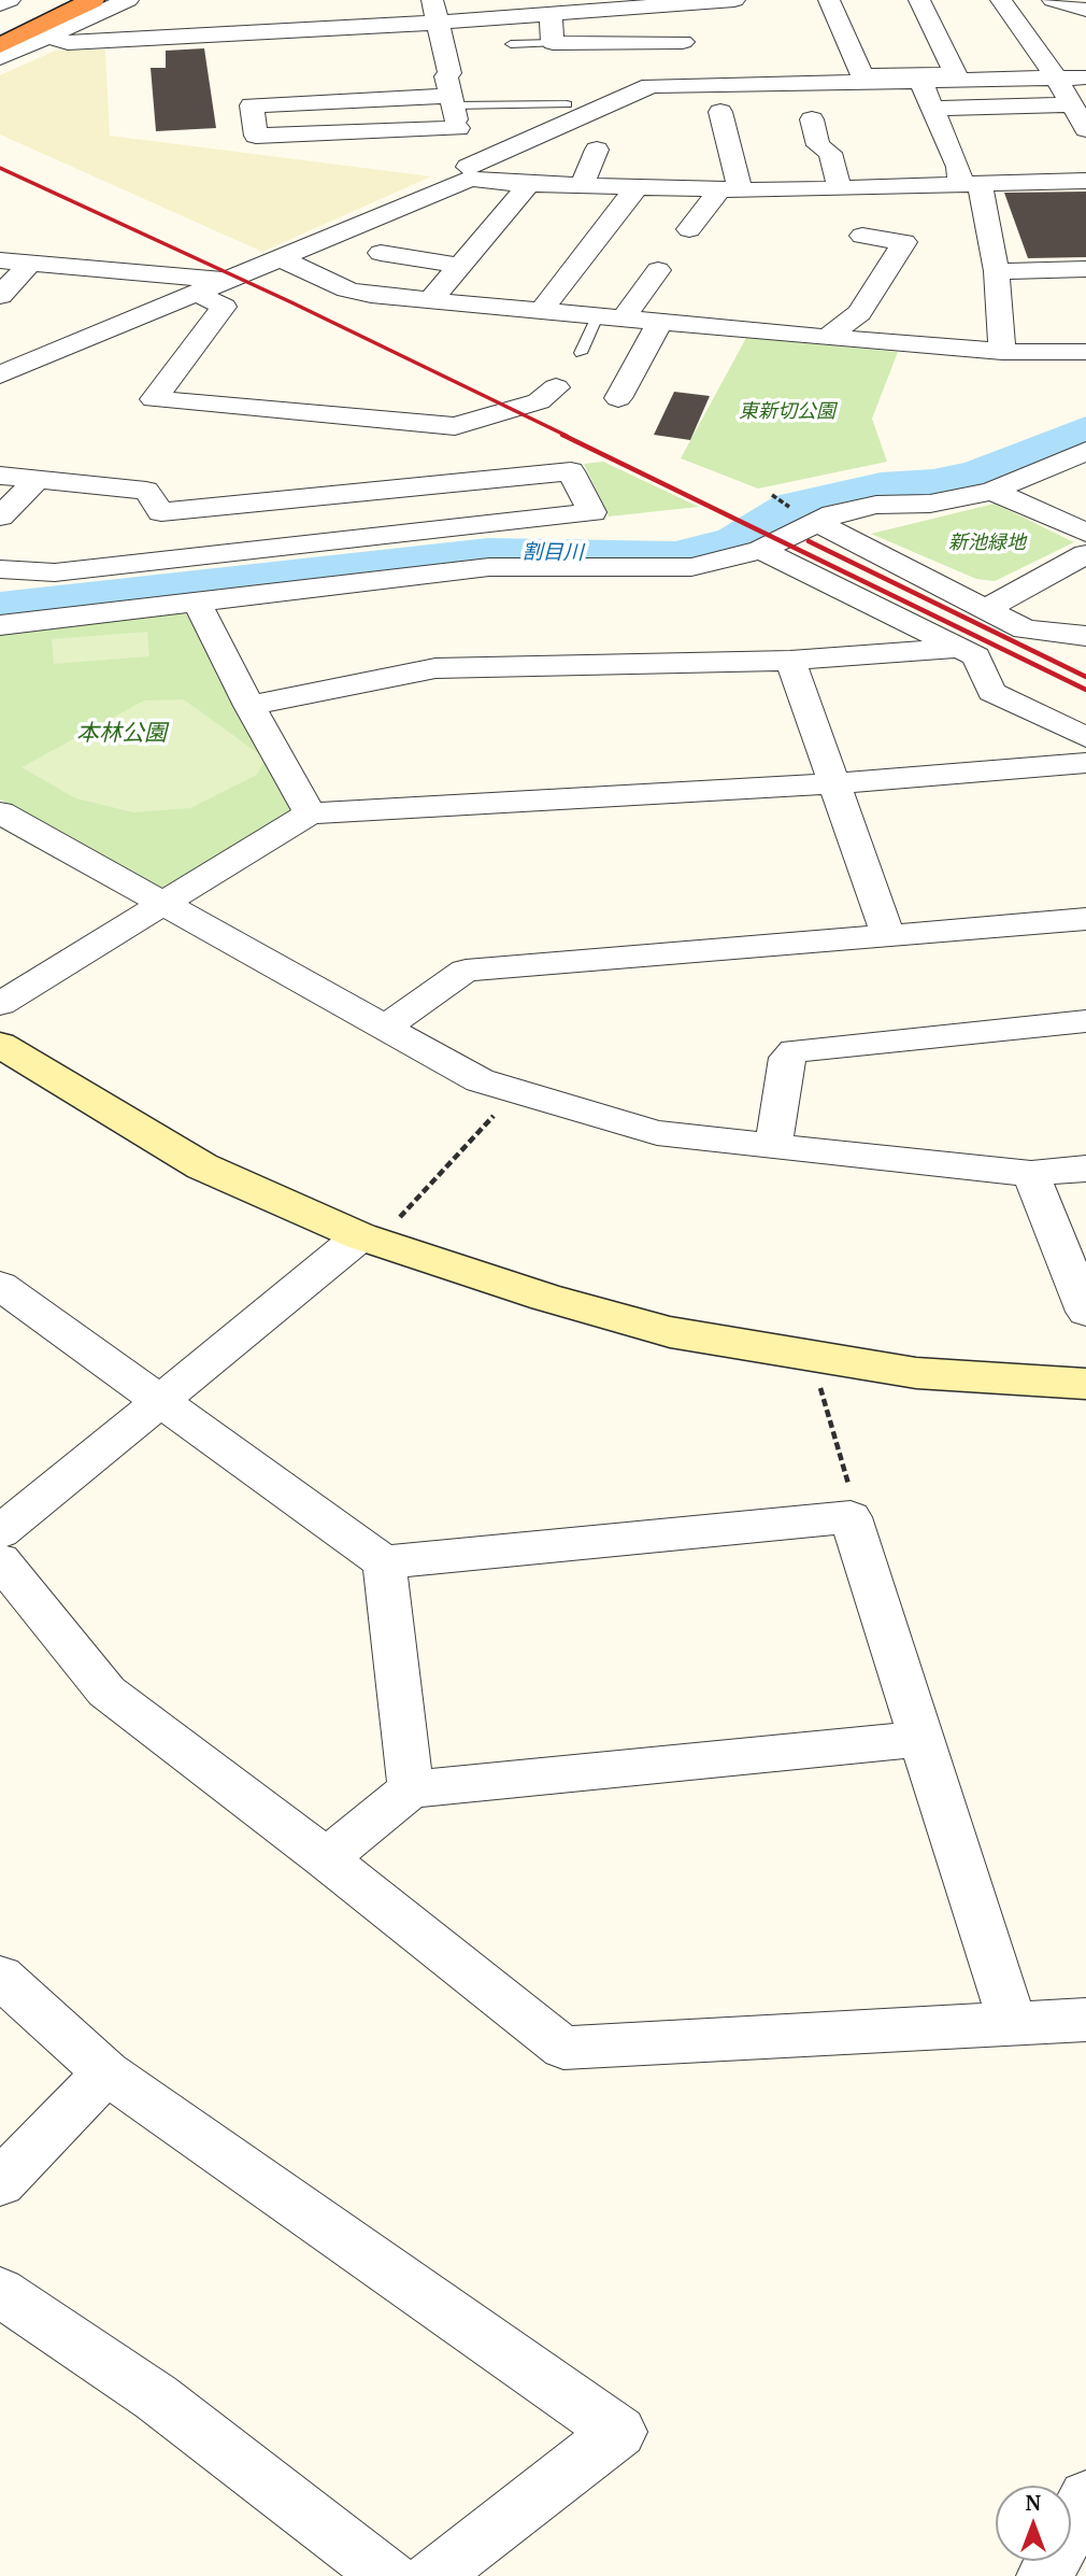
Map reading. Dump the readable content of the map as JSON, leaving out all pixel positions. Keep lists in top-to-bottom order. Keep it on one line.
{"water":["割目川"],"parks":["東新切公園","新池緑地","本林公園"],"north":"top"}
